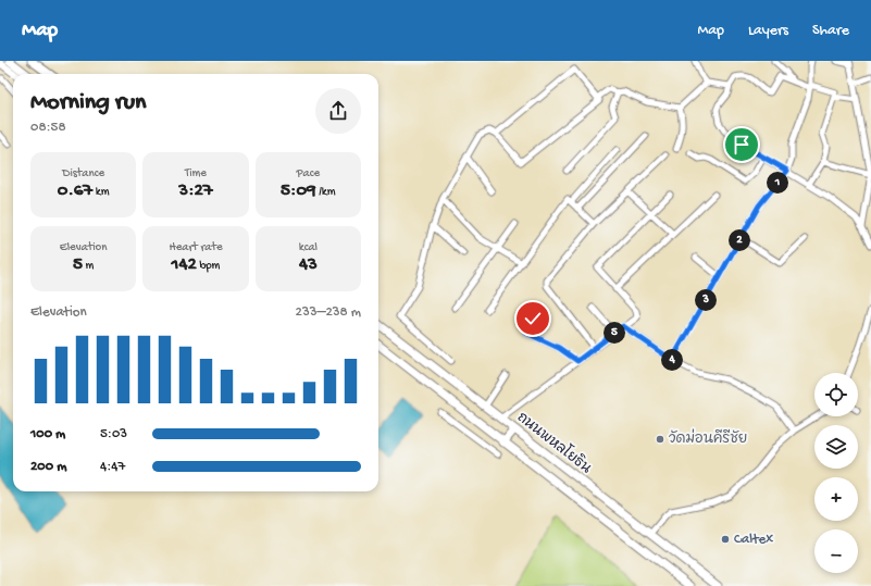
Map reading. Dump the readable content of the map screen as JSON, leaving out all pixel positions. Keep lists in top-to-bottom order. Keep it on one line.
{"streets":{"highway":["ถนนพหลโยธิน"]},"places":["วัดม่อนคีรีชัย","Caltex"],"page":{"header":"Map","nav":["Map","Layers","Share"],"heading":["Morning run","08:58"],"stats":[["Distance","0.67 km"],["Time","3:27"],["Pace","5:09 /km"],["Elevation","5 m"],["Heart rate","142 bpm"],["kcal","43"]],"pins":["1","2","3","5","4"],"chart":["Elevation","233–238 m"],"map_buttons":["+","−"],"list":[{"name":"100 m","note":"5:03"},{"name":"200 m","note":"4:47"}]}}
